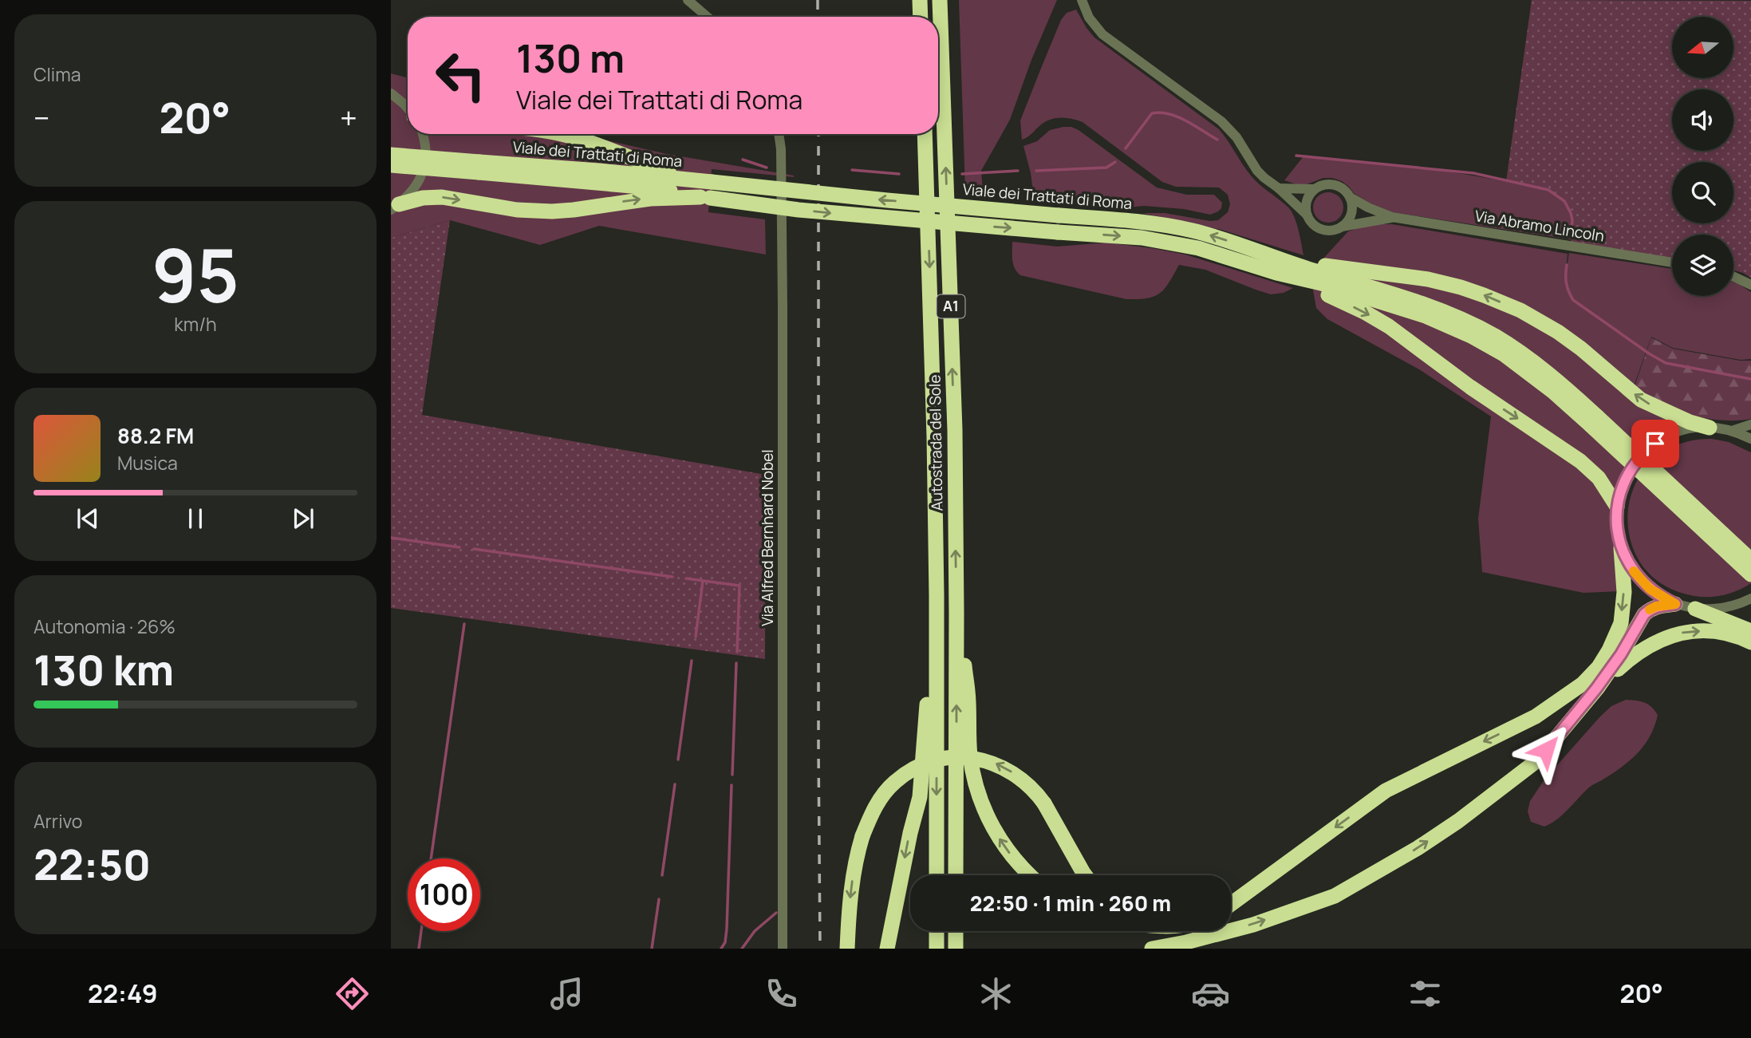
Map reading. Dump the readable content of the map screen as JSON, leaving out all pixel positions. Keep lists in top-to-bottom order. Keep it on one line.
{"streets":{"highway":["Viale dei Trattati di Roma","A1","Autostrada del Sole"],"street":["Via Abramo Lincoln","Via Alfred Bernhard Nobel"]},"north":"left","page":{"tile":["Clima",["95","km/h"],["Autonomia · 26%","130 km"],["Arrivo","22:50"]],"turn":["130 m","Viale dei Trattati di Roma"],"heat":["−","20°","+"],"song":["88.2 FM","Musica"],"limit":"100","trip":"22:50 · 1 min · 260 m","tabs":["22:49","20°"]}}
